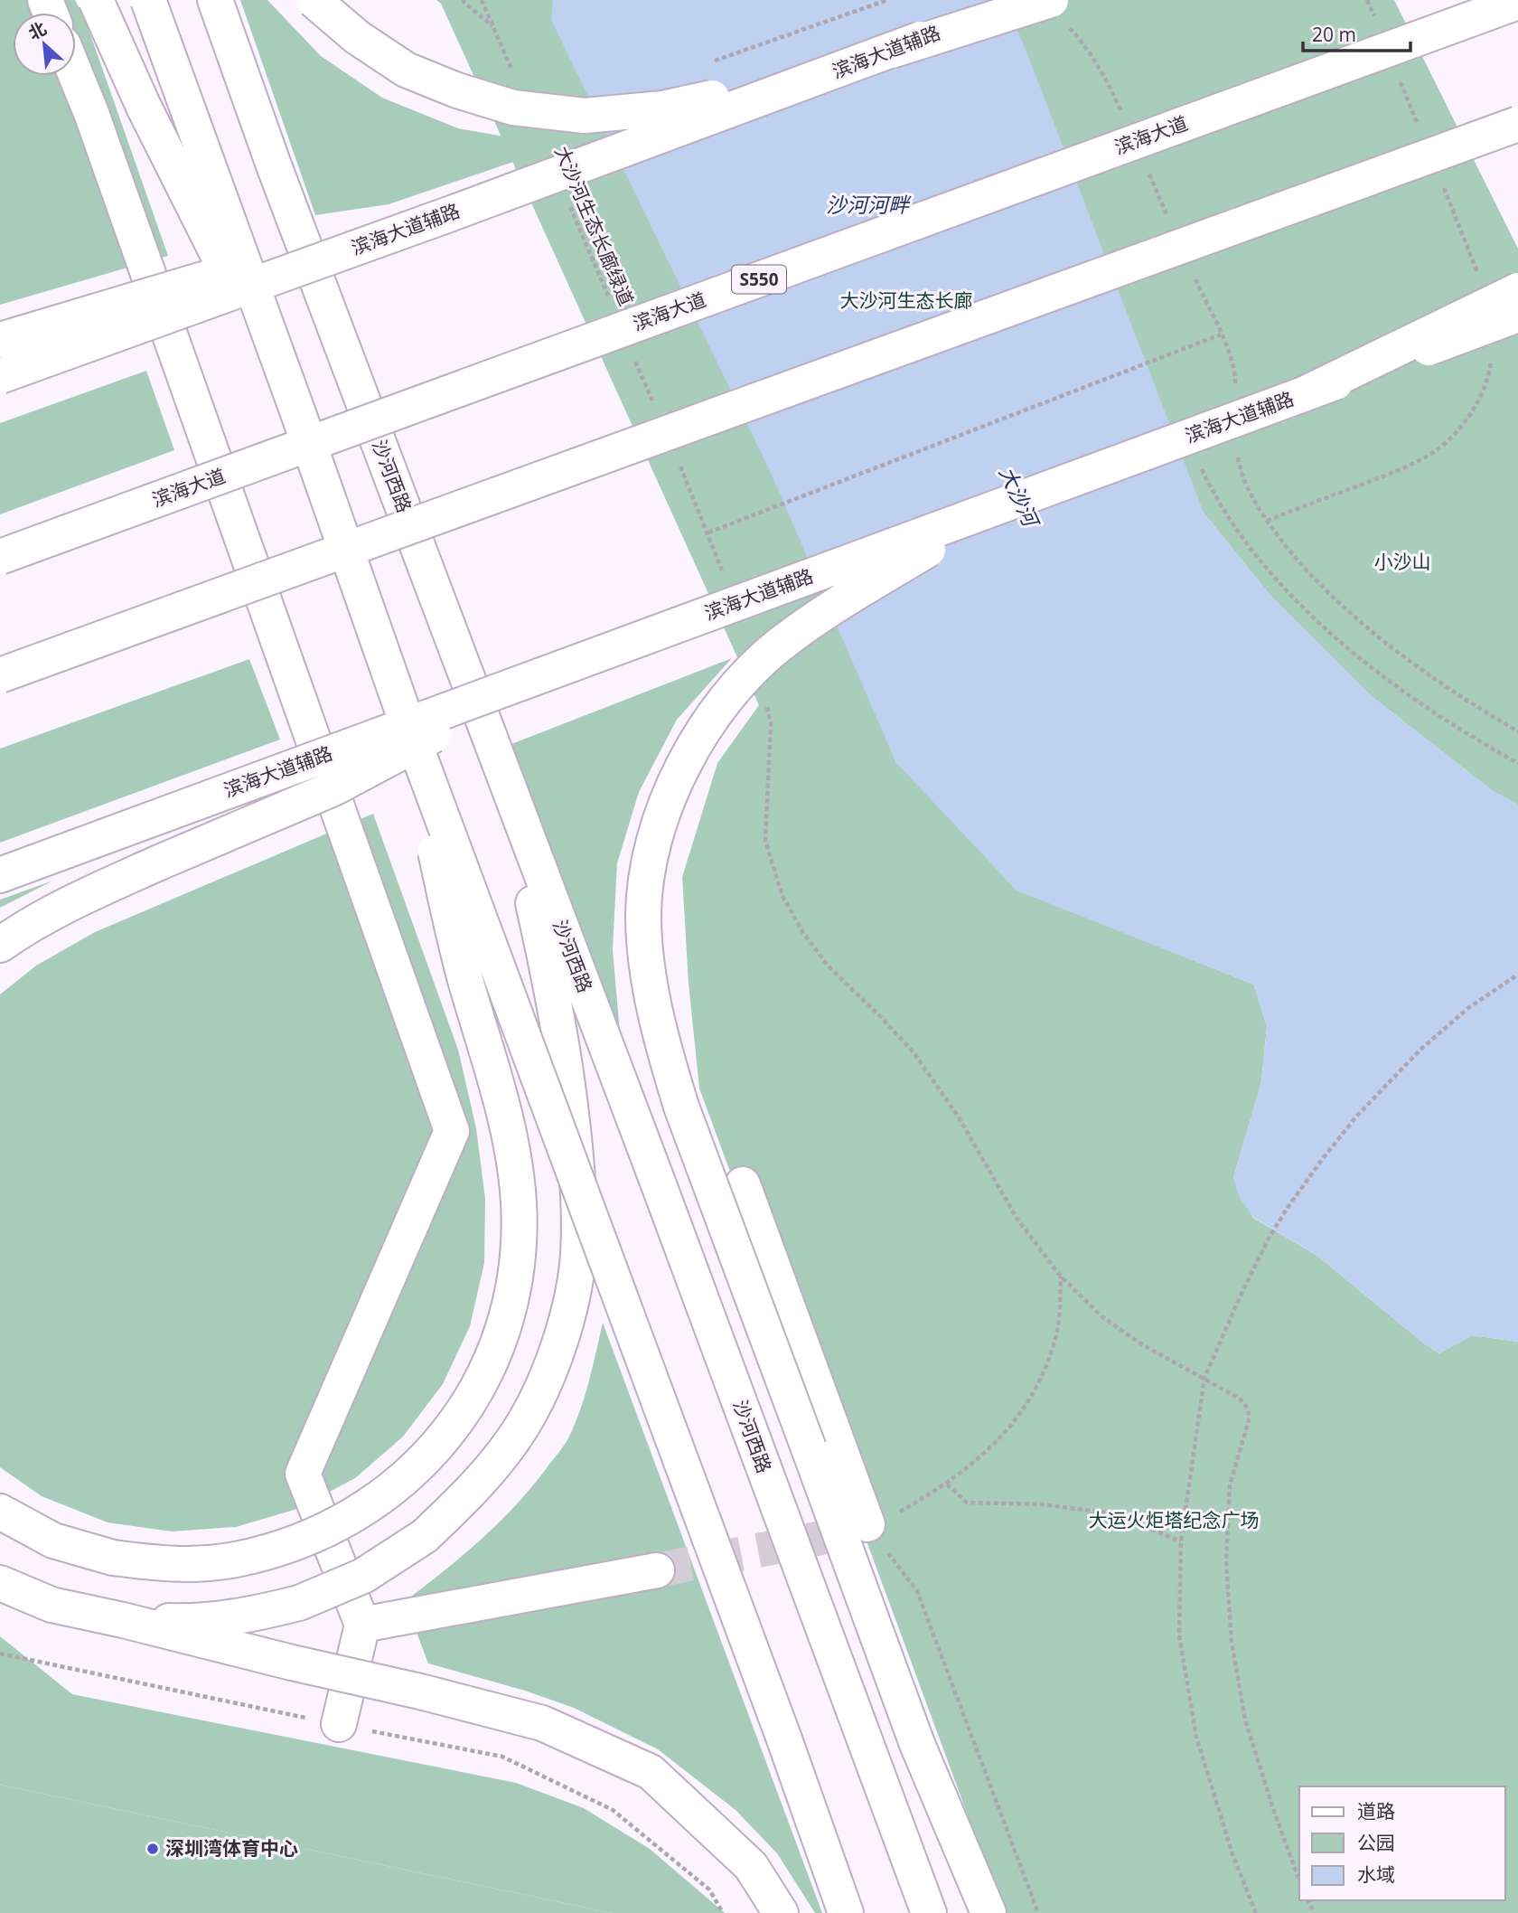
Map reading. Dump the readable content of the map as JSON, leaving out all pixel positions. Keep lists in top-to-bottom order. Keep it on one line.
{"streets":{"main road":["滨海大道辅路","滨海大道","S550","沙河西路"],"path":["大沙河生态长廊绿道"]},"water":["沙河河畔","大沙河"],"parks":["大沙河生态长廊","小沙山","大运火炬塔纪念广场"],"places":["深圳湾体育中心"],"legend":["道路","公园","水域"],"scale_bar":"20 m","north":"top left"}
